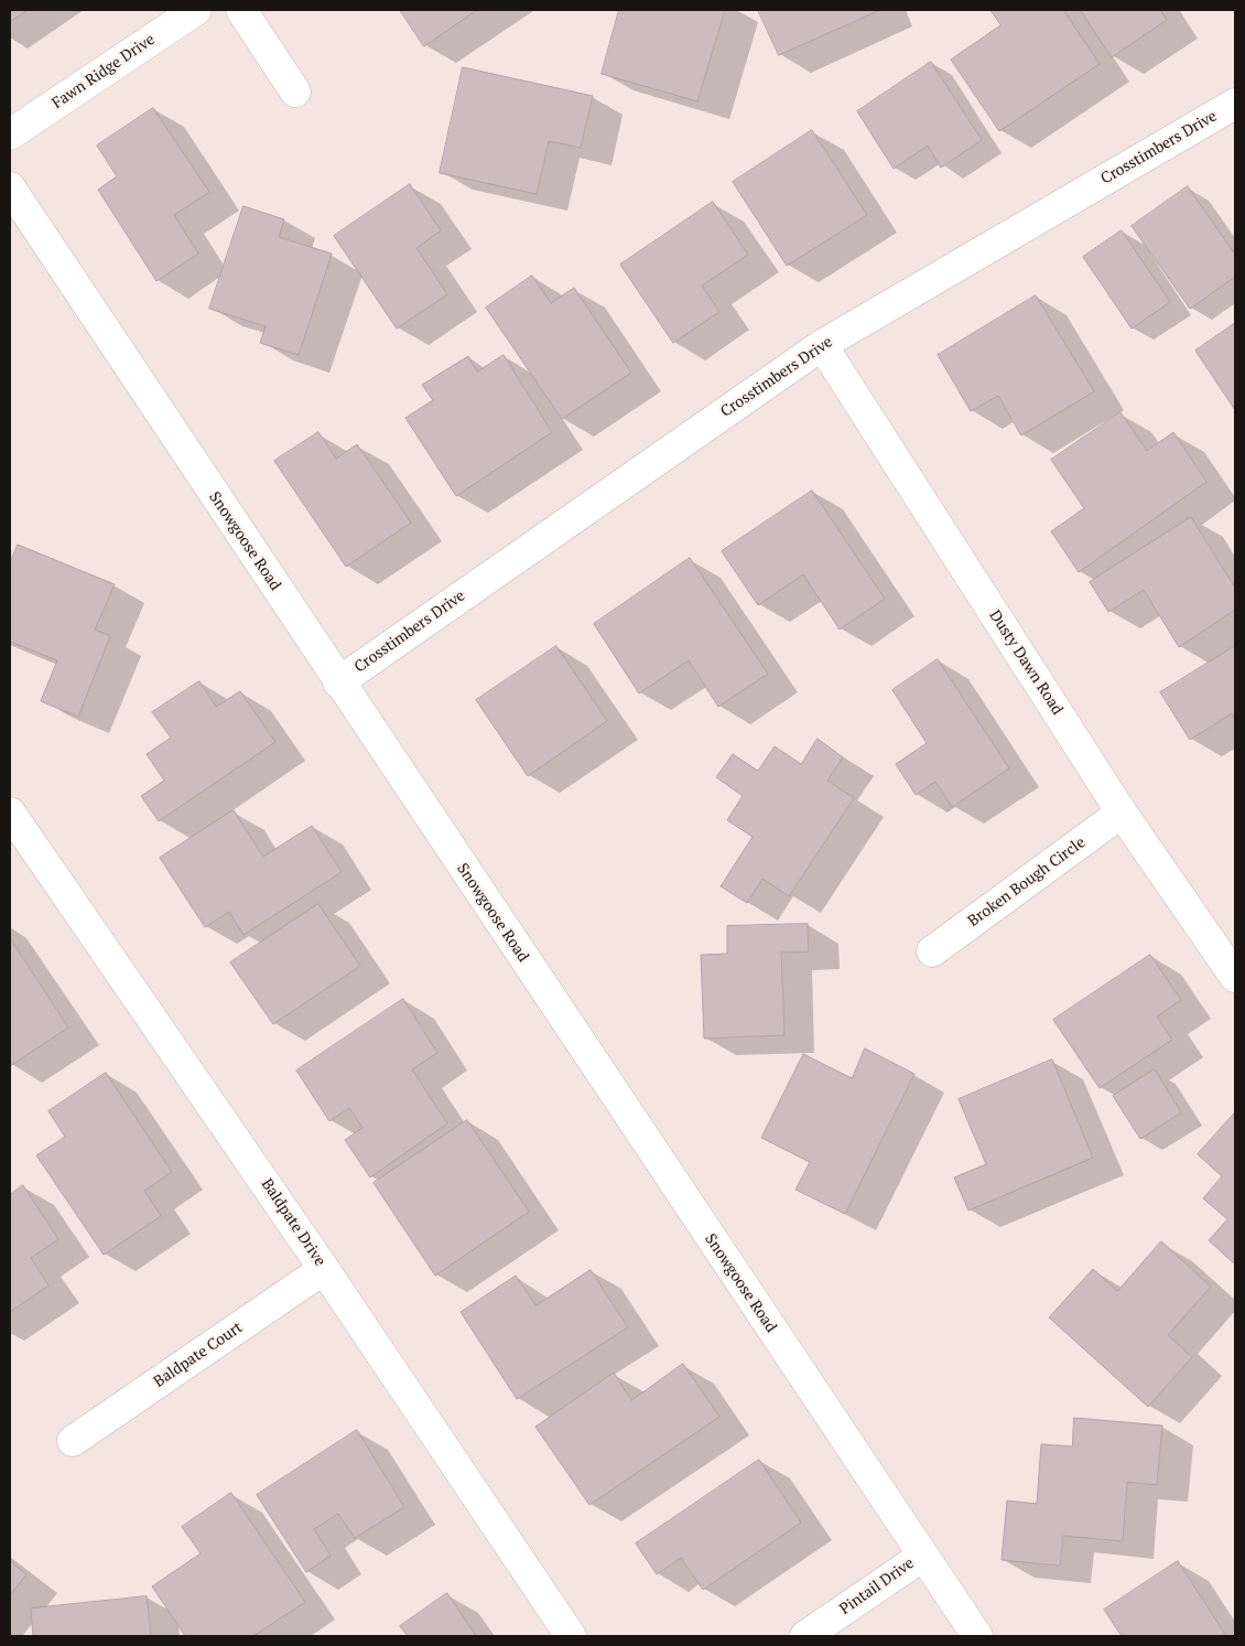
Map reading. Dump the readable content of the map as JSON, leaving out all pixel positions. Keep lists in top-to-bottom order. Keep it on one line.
{"streets":{"street":["Fawn Ridge Drive","Crosstimbers Drive","Snowgoose Road","Dusty Dawn Road","Broken Bough Circle","Baldpate Drive","Baldpate Court","Pintail Drive"]},"crossings":[["Crosstimbers Drive","Snowgoose Road"],["Crosstimbers Drive","Dusty Dawn Road"],["Snowgoose Road","Pintail Drive"],["Dusty Dawn Road","Broken Bough Circle"],["Baldpate Drive","Baldpate Court"]]}
